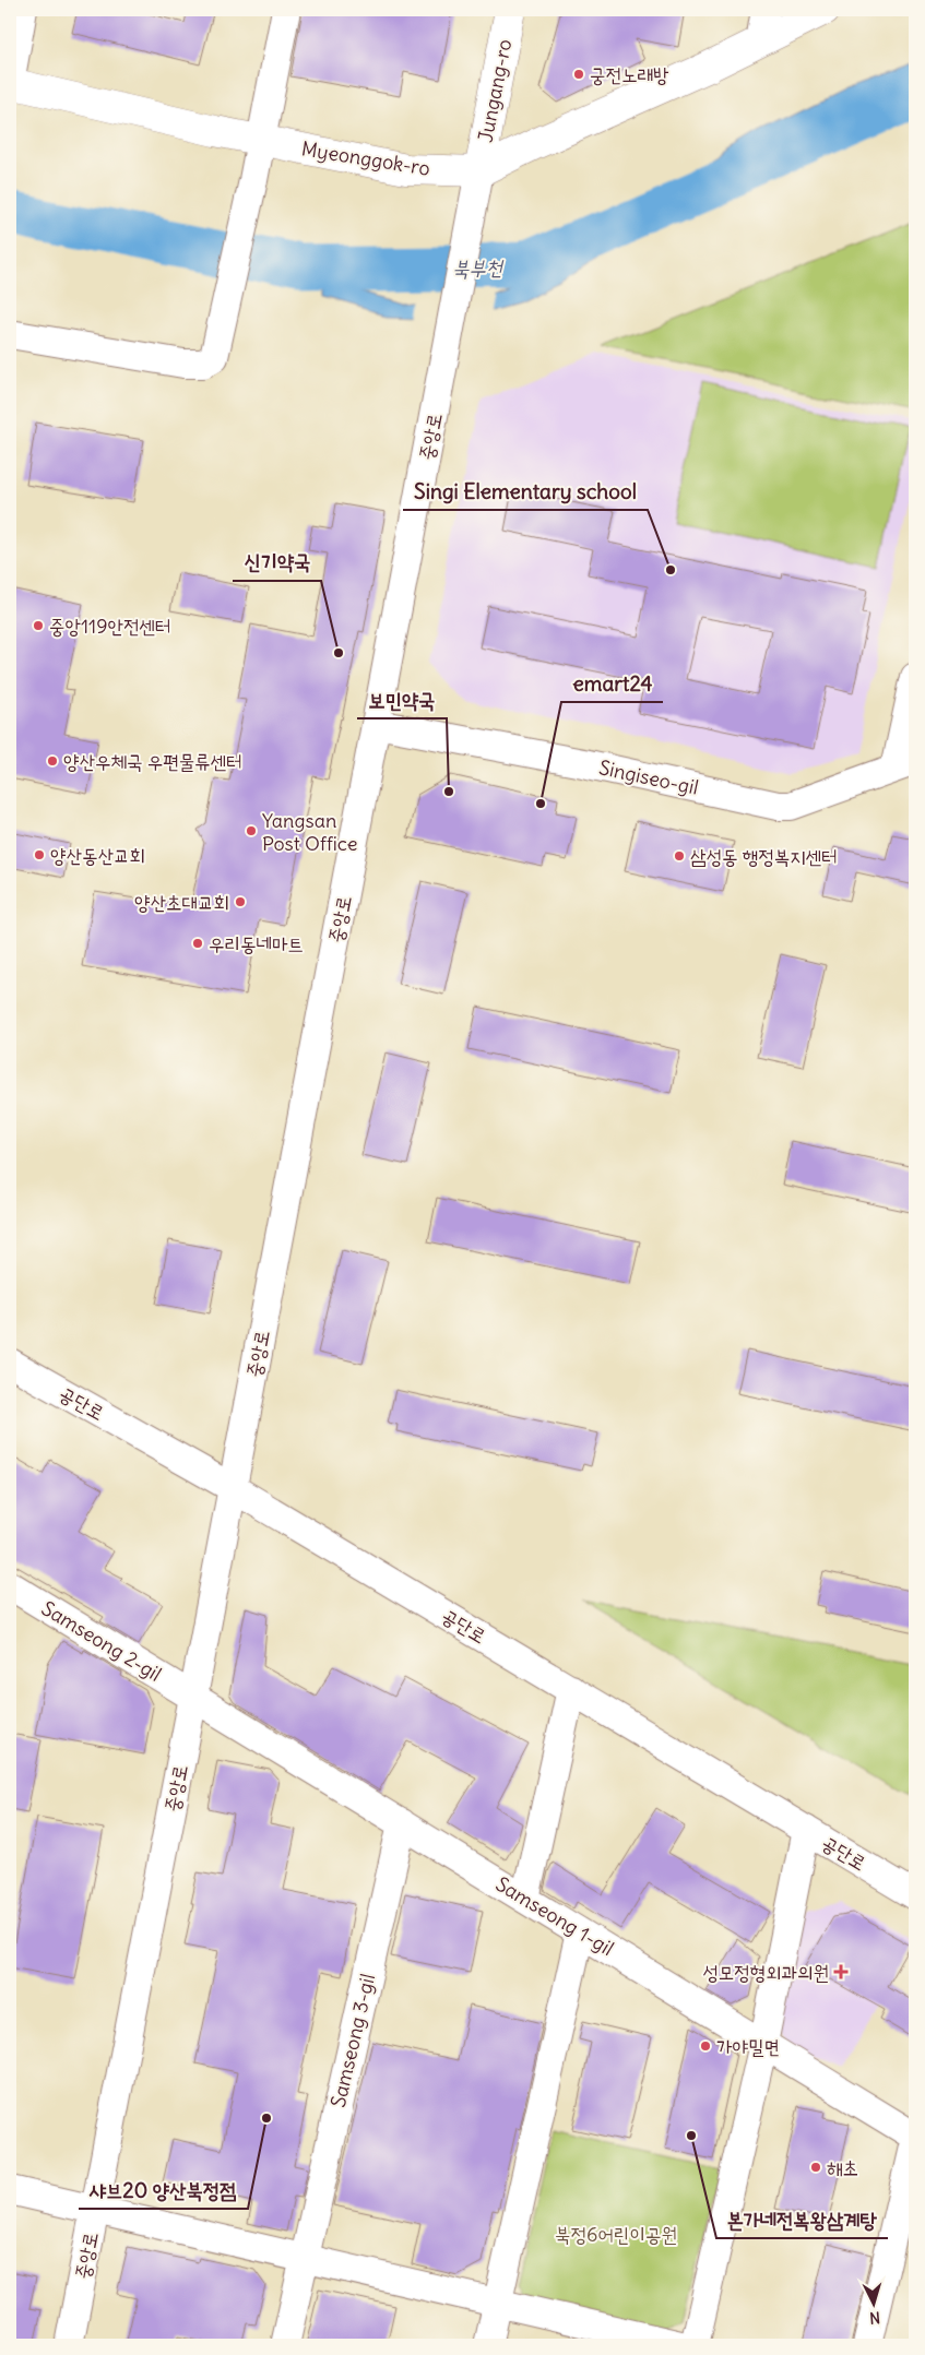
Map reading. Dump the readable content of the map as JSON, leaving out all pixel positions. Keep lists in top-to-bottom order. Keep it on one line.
{"streets":{"main road":["Jungang-ro","Myeonggok-ro"],"street":["중앙로","Singiseo-gil","공단로","Samseong 2-gil","Samseong 1-gil","Samseong 3-gil"]},"crossings":[["Jungang-ro","Myeonggok-ro"],["Jungang-ro","중앙로"],["Myeonggok-ro","중앙로"],["중앙로","Singiseo-gil"],["중앙로","공단로"],["중앙로","Samseong 2-gil"],["중앙로","Samseong 1-gil"],["Samseong 2-gil","Samseong 1-gil"],["Samseong 1-gil","Samseong 3-gil"]],"water":["북부천"],"parks":["북정6어린이공원"],"places":{"other":["궁전노래방","Singi Elementary school","중앙119안전센터","신기약국","양산우체국 우편물류센터","보민약국","emart24","Yangsan Post Office","양산동산교회","삼성동 행정복지센터","양산초대교회","우리동네마트","가야밀면","샤브20 양산북정점","본가네전복왕삼계탕","해초"],"health":["성모정형외과의원"]},"north":"bottom"}
